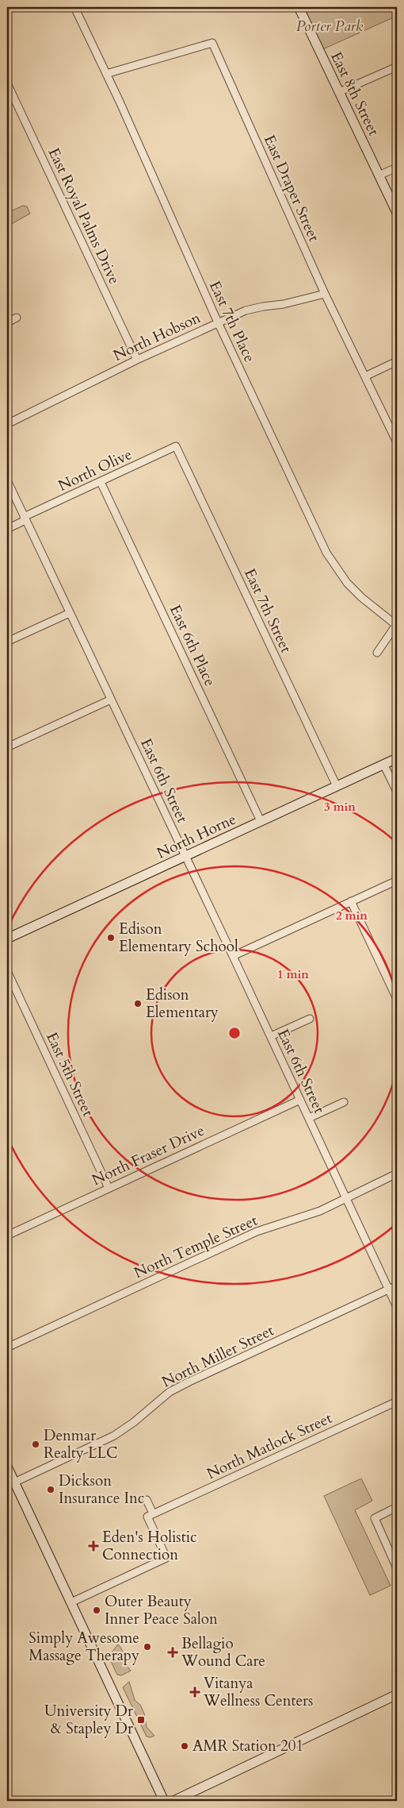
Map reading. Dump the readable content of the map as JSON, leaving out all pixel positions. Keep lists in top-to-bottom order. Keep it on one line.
{"streets":{"street":["East 8th Street","East Draper Street","East Royal Palms Drive","East 7th Place","North Hobson","North Olive","East 7th Street","East 6th Place","East 6th Street","North Horne","East 5th Street","North Fraser Drive","North Temple Street","North Miller Street","North Matlock Street"]},"crossings":[["East Draper Street","East 7th Place"],["East Draper Street","North Hobson"],["East Royal Palms Drive","North Hobson"],["East 7th Place","North Hobson"],["North Olive","East 7th Street"],["North Olive","East 6th Place"],["North Olive","East 6th Street"],["East 7th Street","North Horne"],["East 6th Place","North Horne"],["East 6th Street","North Horne"],["East 6th Street","North Fraser Drive"],["East 6th Street","North Temple Street"],["East 6th Street","North Miller Street"],["East 5th Street","North Fraser Drive"]],"parks":["Porter Park"],"places":{"other":["Edison Elementary School","Edison Elementary","Denmar Realty LLC","Dickson Insurance Inc","Outer Beauty Inner Peace Salon","Simply Awesome Massage Therapy","AMR Station 201"],"health":["Eden's Holistic Connection","Bellagio Wound Care","Vitanya Wellness Centers"],"transit":["University Dr & Stapley Dr"]},"rings":["3 min","2 min","1 min"]}
